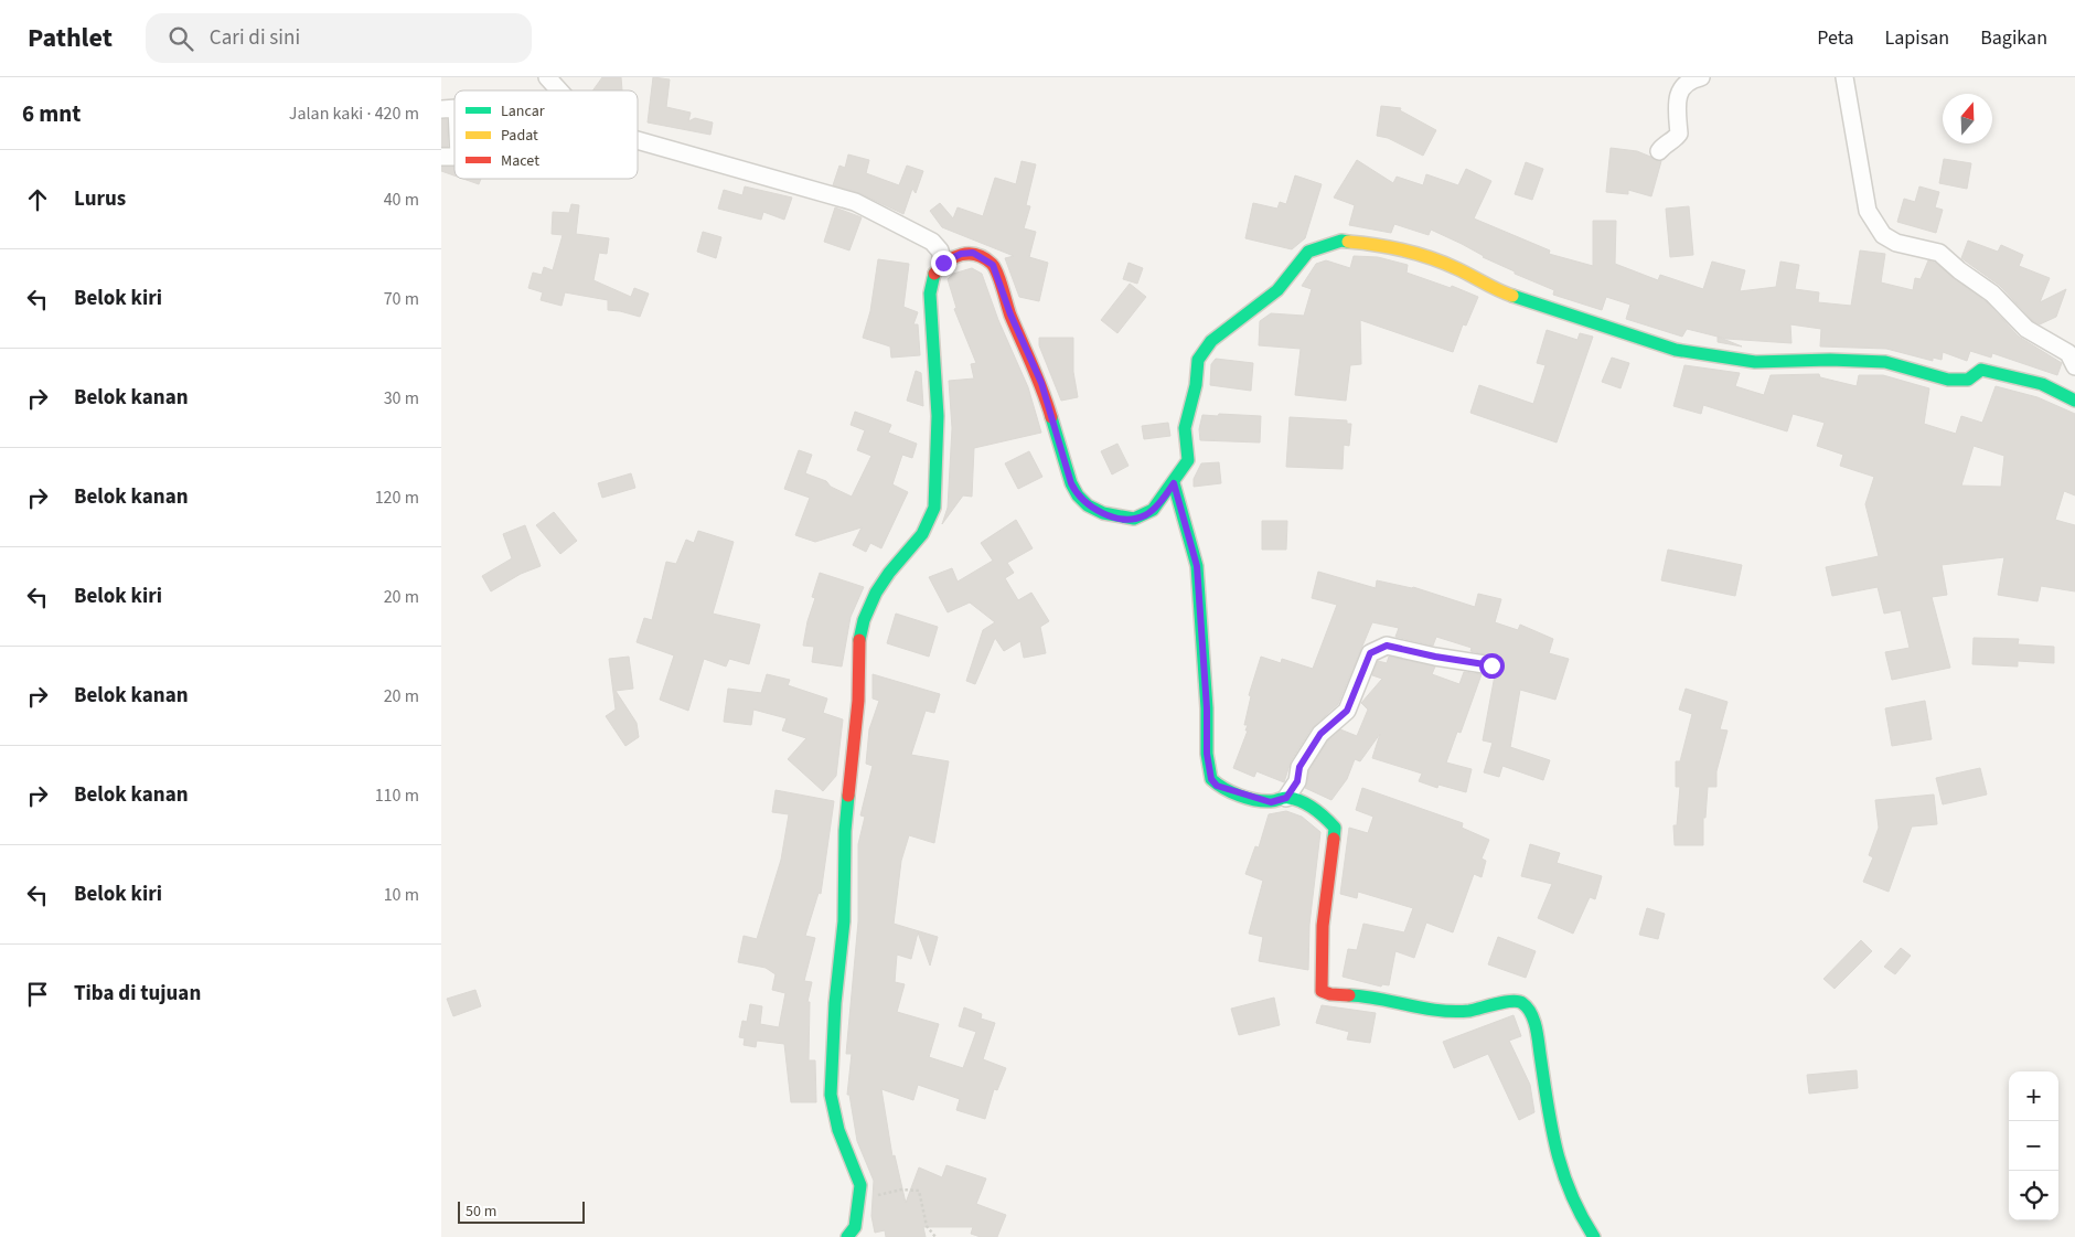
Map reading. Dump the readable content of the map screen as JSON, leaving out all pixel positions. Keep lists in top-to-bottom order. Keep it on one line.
{"legend":["Lancar","Padat","Macet"],"scale_bar":"50 m","north":"top","page":{"header":"Pathlet","search":"Cari di sini","nav":["Peta","Lapisan","Bagikan"],"heading":["6 mnt","Jalan kaki · 420 m"],"list":[["Lurus","40 m"],["Belok kiri","70 m"],["Belok kanan","30 m"],["Belok kanan","120 m"],["Belok kiri","20 m"],["Belok kanan","20 m"],["Belok kanan","110 m"],["Belok kiri","10 m"],"Tiba di tujuan"],"map_buttons":["+","−"],"scale":"50 m"}}
